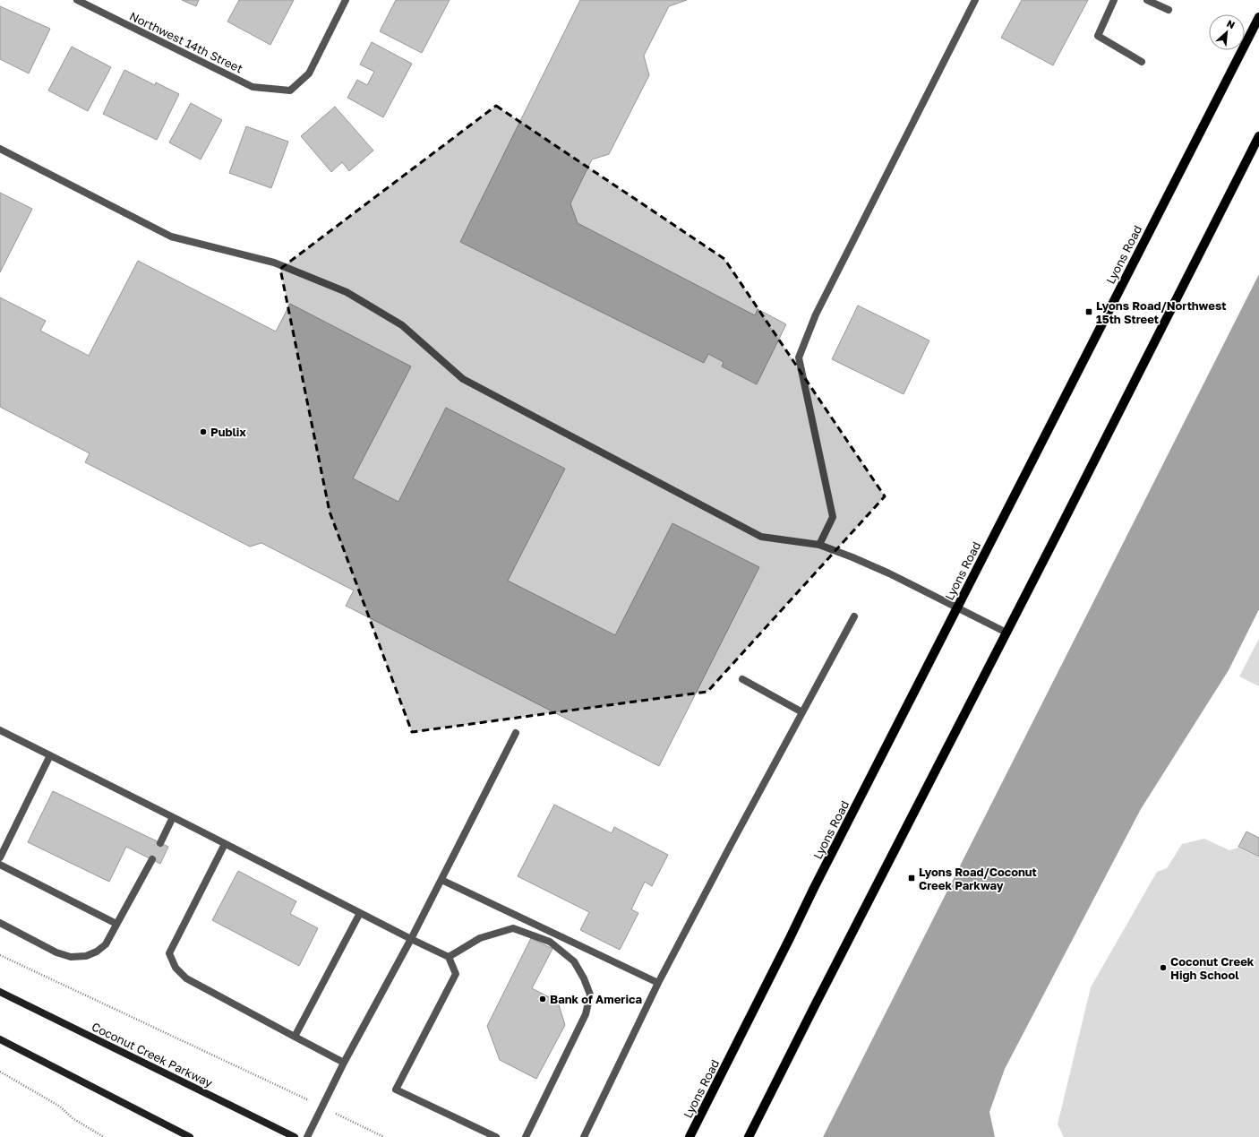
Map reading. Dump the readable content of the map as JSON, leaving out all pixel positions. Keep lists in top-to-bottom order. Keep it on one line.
{"streets":{"main road":["Lyons Road","Coconut Creek Parkway"],"street":["Northwest 14th Street"]},"places":{"transit":["Lyons Road/Northwest 15th Street","Lyons Road/Coconut Creek Parkway"],"other":["Publix","Coconut Creek High School","Bank of America"]},"north":"top right"}
